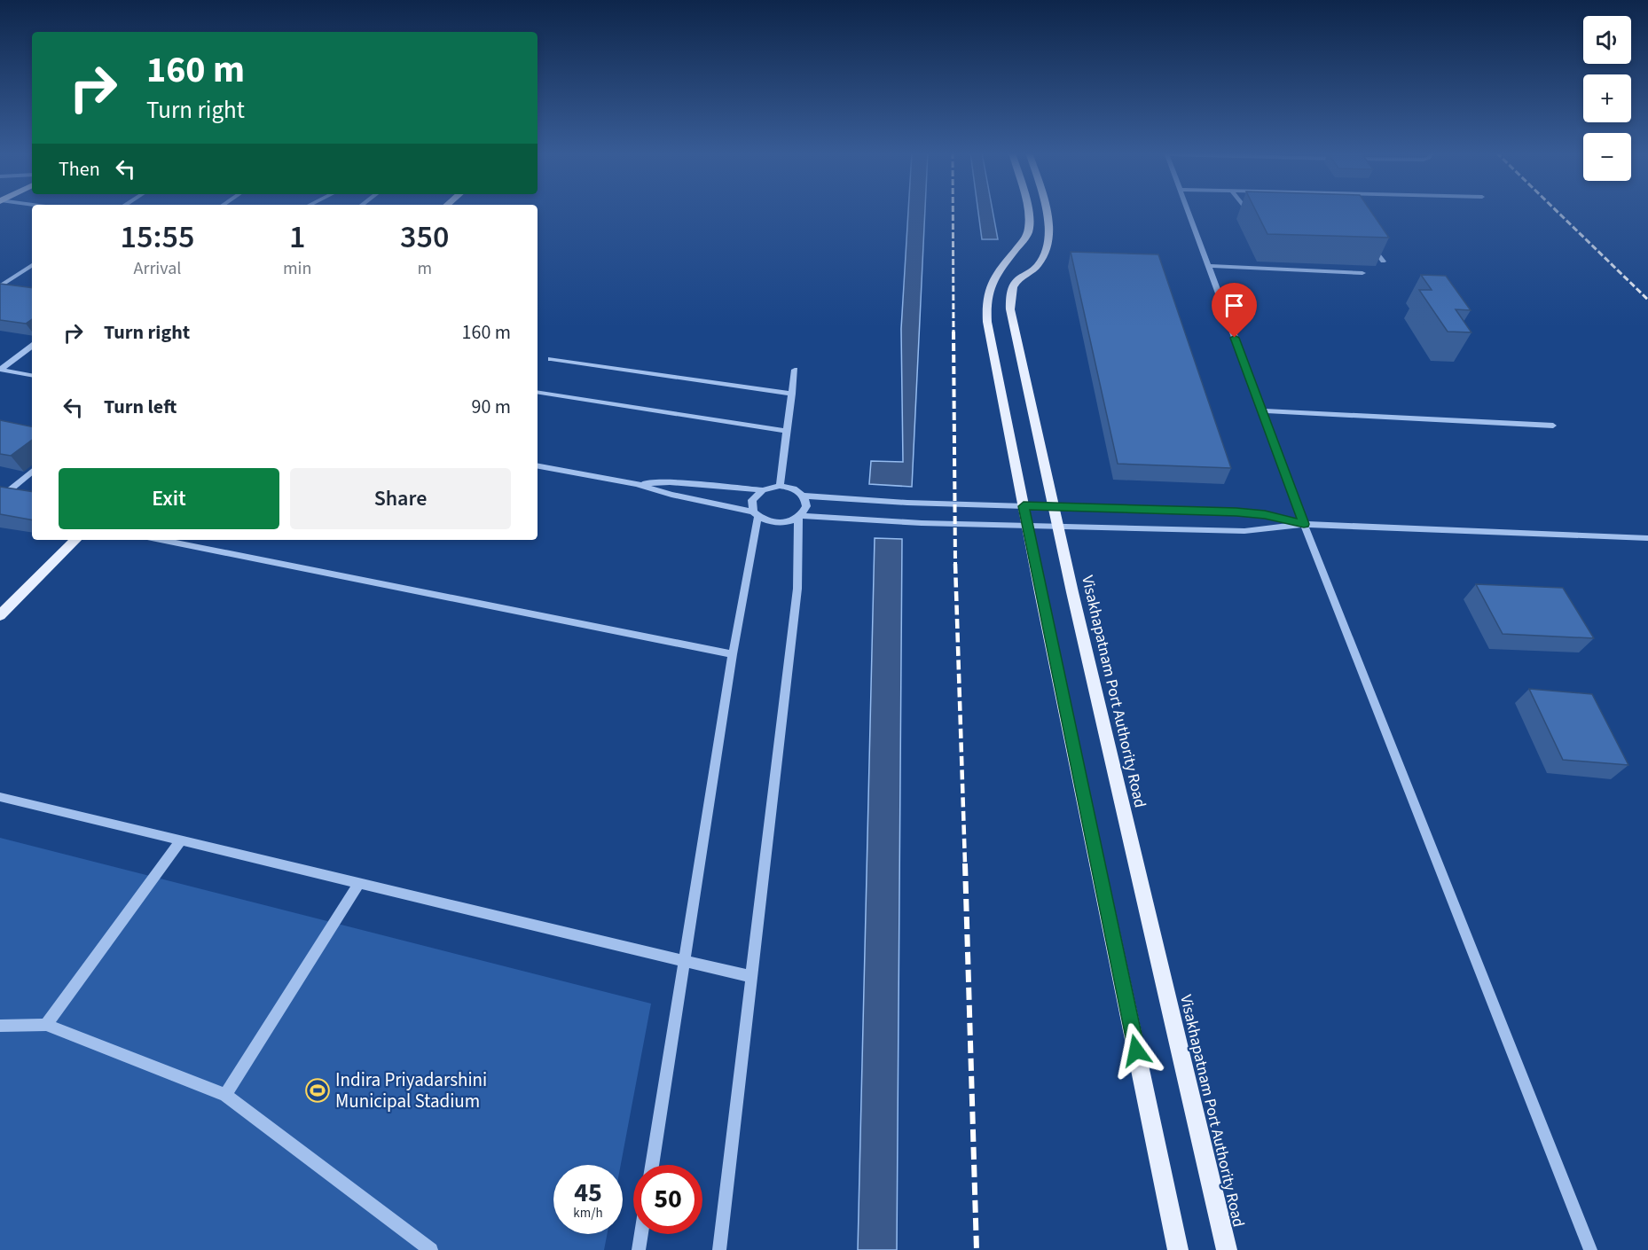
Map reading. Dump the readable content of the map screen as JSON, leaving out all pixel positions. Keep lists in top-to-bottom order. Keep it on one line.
{"streets":{"main road":["Visakhapatnam Port Authority Road"]},"places":{"sports":["Indira Priyadarshini Municipal Stadium"]},"page":{"map_buttons":["+","−"],"turn":["160 m","Turn right"],"then":"Then","eta":["15:55","Arrival","1","min","350","m"],"list":[{"name":"Turn right","value":"160 m"},{"name":"Turn left","value":"90 m"}],"buttons":["Exit","Share"],"speed":"45 km/h","limit":"50"}}
